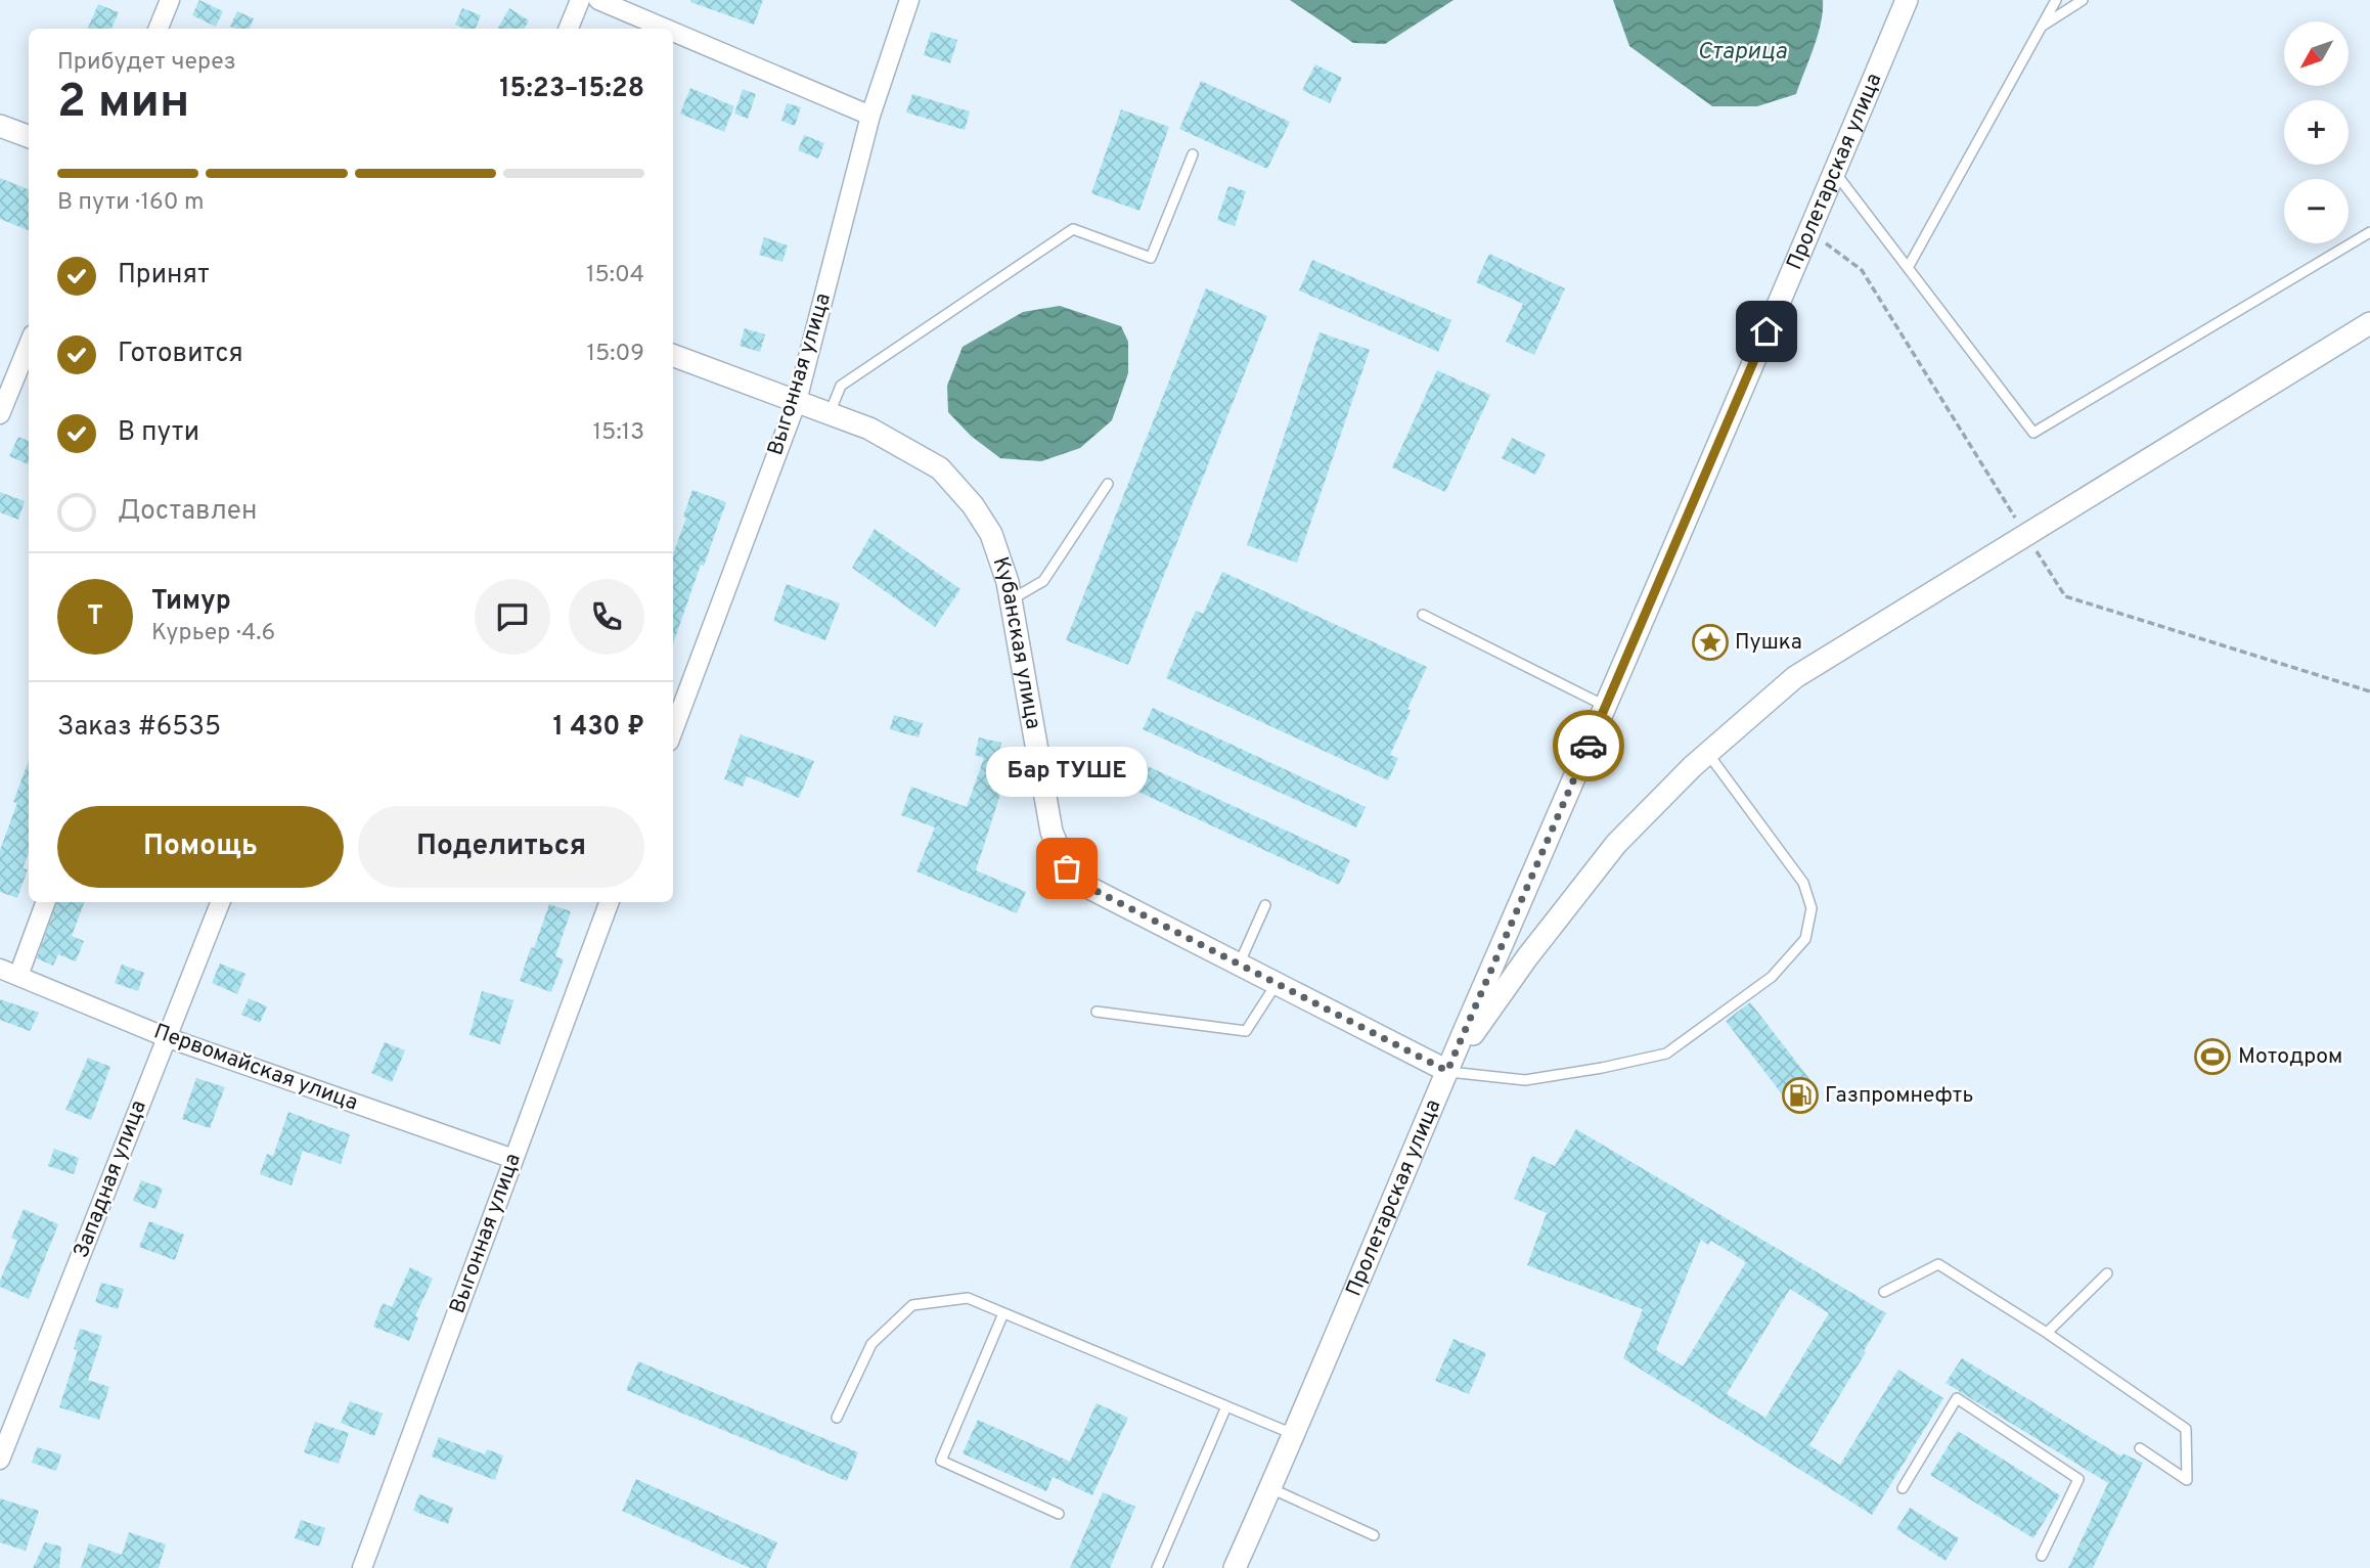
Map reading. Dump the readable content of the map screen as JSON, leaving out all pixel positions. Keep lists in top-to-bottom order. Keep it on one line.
{"streets":{"street":["Пролетарская улица","Выгонная улица","Кубанская улица","Первомайская улица","Западная улица"]},"crossings":[["Пролетарская улица","Кубанская улица"],["Выгонная улица","Кубанская улица"],["Выгонная улица","Первомайская улица"],["Первомайская улица","Западная улица"]],"water":["Старица"],"places":{"place":["Пушка"],"other":["Бар ТУШЕ"],"sports":["Мотодром"],"fuel station":["Газпромнефть"]},"north":"bottom left","page":{"map_buttons":["+","−"],"heading":["2 мин","Прибудет через","15:23–15:28"],"panel":["Тимур","Курьер · 4.6","Заказ #6535","1 430 ₽"],"bar":"В пути · 160 m","list":[["Принят","15:04"],["Готовится","15:09"],["В пути","15:13"],"Доставлен"],"round":"Т","bubble":"Бар ТУШЕ","buttons":["Помощь","Поделиться"]}}
